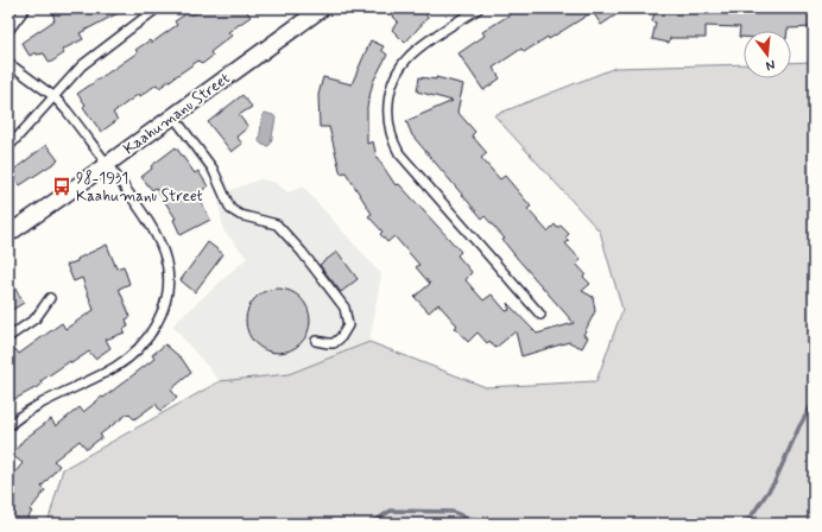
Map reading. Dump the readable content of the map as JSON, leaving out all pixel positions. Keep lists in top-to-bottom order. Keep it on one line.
{"streets":{"street":["Kaahumanu Street"]},"places":{"bus stop":["98-1931 Kaahumanu Street"]},"north":"bottom"}
